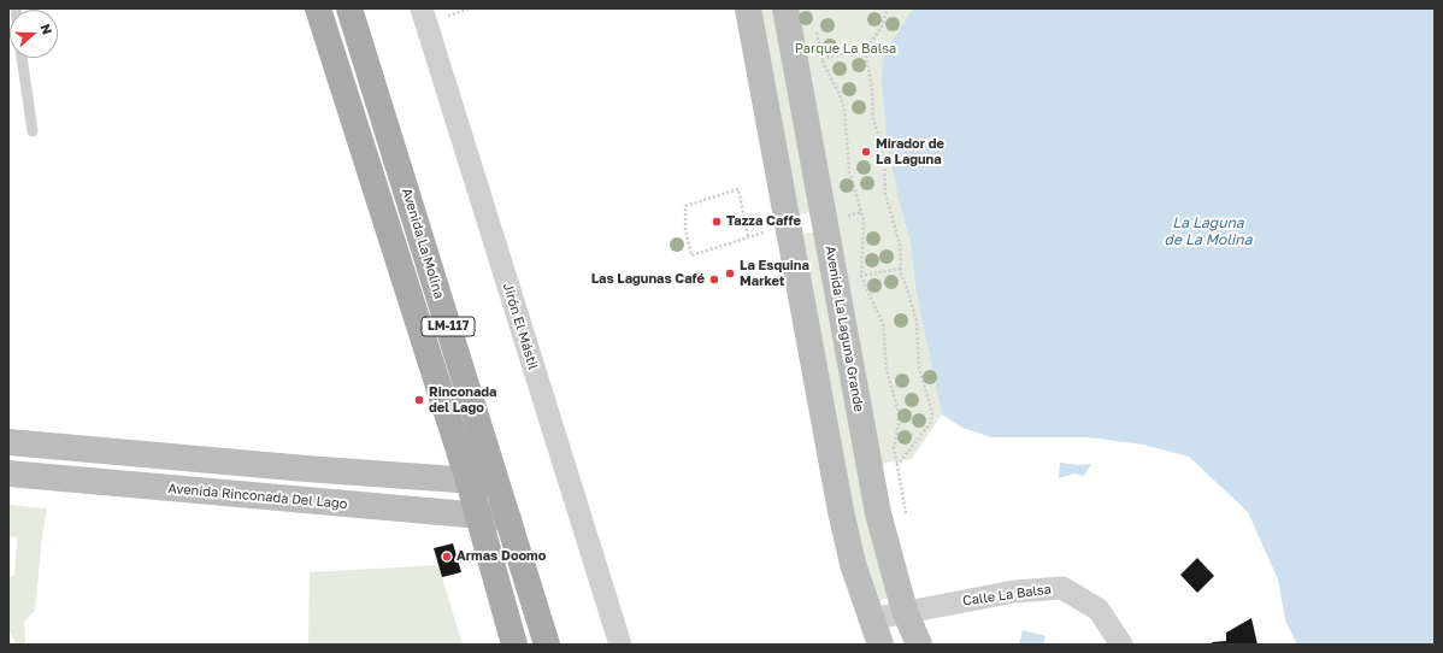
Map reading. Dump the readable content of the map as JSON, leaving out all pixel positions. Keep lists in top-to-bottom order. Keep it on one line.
{"streets":{"main road":["Avenida La Molina","LM-117"],"street":["Jirón El Mástil","Avenida La Laguna Grande","Avenida Rinconada Del Lago","Calle La Balsa"]},"crossings":[["Avenida La Molina","Avenida Rinconada Del Lago"],["LM-117","Avenida Rinconada Del Lago"],["Avenida La Laguna Grande","Calle La Balsa"]],"water":["La Laguna de La Molina"],"parks":["Parque La Balsa"],"places":["Mirador de La Laguna","Tazza Caffe","La Esquina Market","Las Lagunas Café","Rinconada del Lago","Armas Doomo"],"north":"right"}
